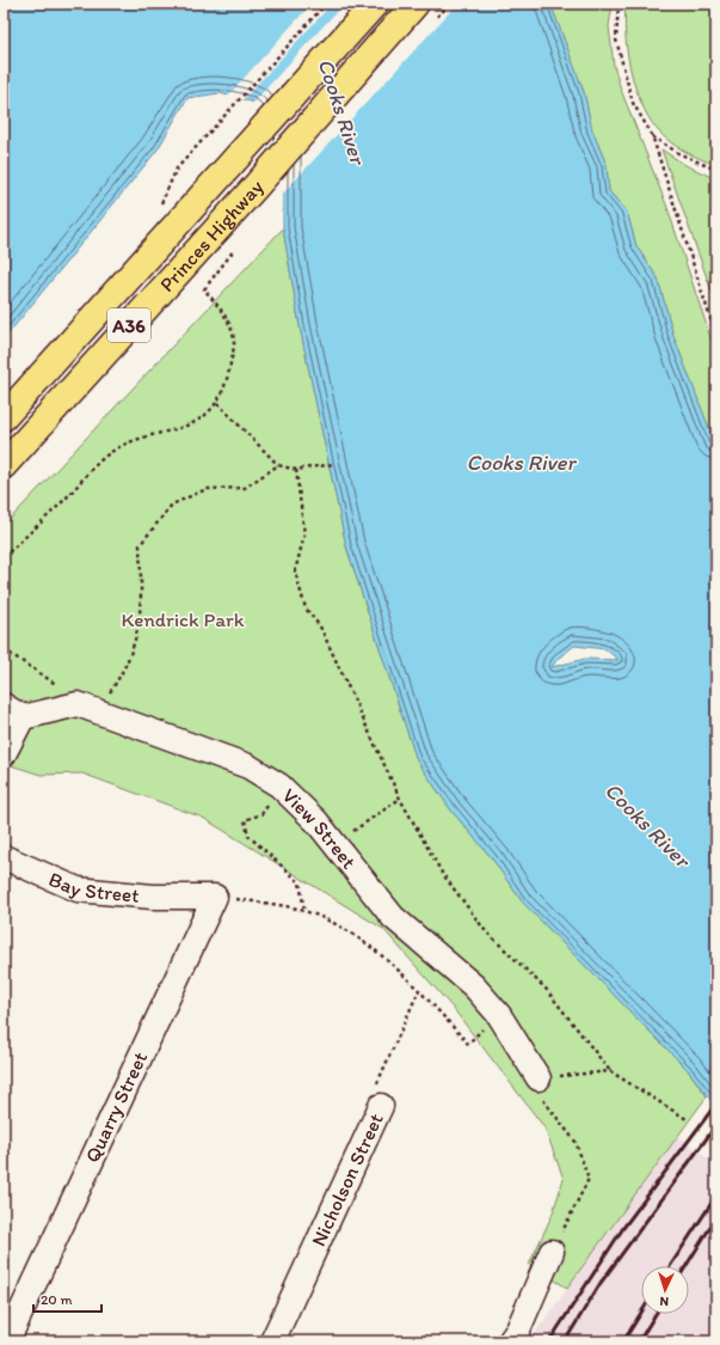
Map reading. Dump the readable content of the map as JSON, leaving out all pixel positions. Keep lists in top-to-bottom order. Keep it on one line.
{"streets":{"highway":["Princes Highway","A36"],"street":["View Street","Bay Street","Quarry Street","Nicholson Street"]},"crossings":[["Bay Street","Quarry Street"]],"water":["Cooks River"],"parks":["Kendrick Park"],"scale_bar":"20 m","north":"bottom"}
